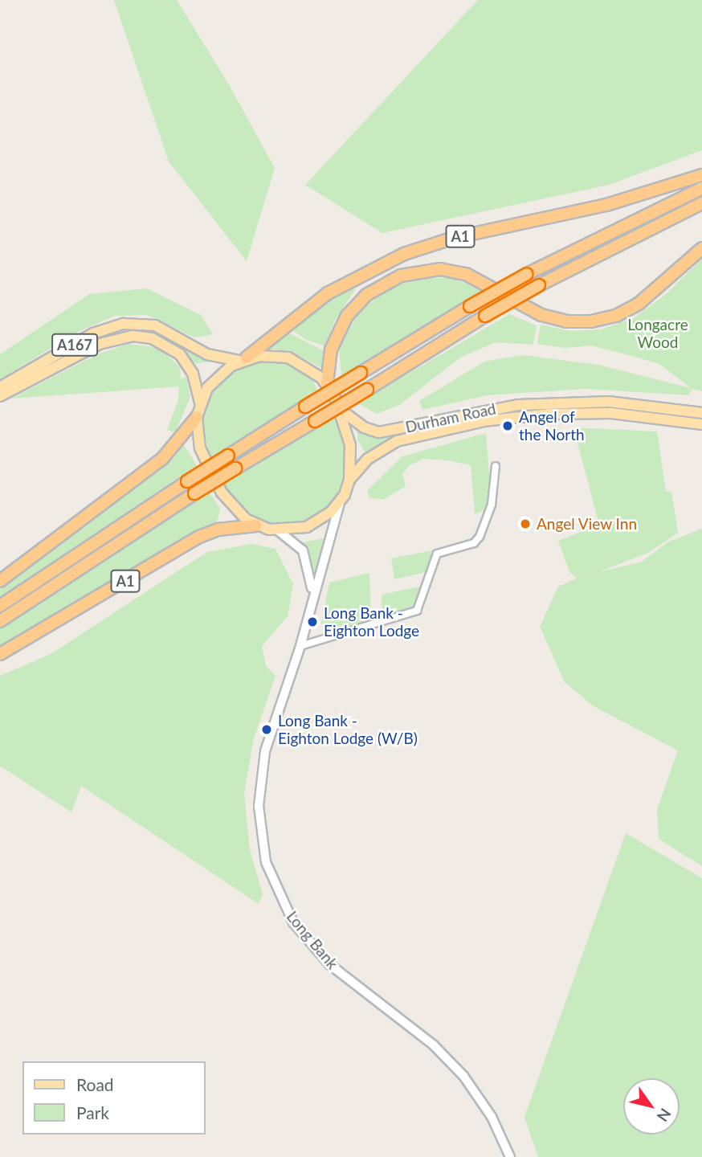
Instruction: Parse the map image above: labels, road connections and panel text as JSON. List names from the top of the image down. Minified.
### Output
{"streets":{"highway":["A1"],"main road":["A167","Durham Road","Long Bank"]},"crossings":[["A1","A167"],["A1","Durham Road"],["A1","Long Bank"],["A167","Durham Road"],["A167","Long Bank"],["Durham Road","Long Bank"]],"parks":["Longacre Wood"],"places":["Angel of the North","Angel View Inn","Long Bank - Eighton Lodge","Long Bank - Eighton Lodge (W/B)"],"legend":["Road","Park"],"north":"bottom right"}
